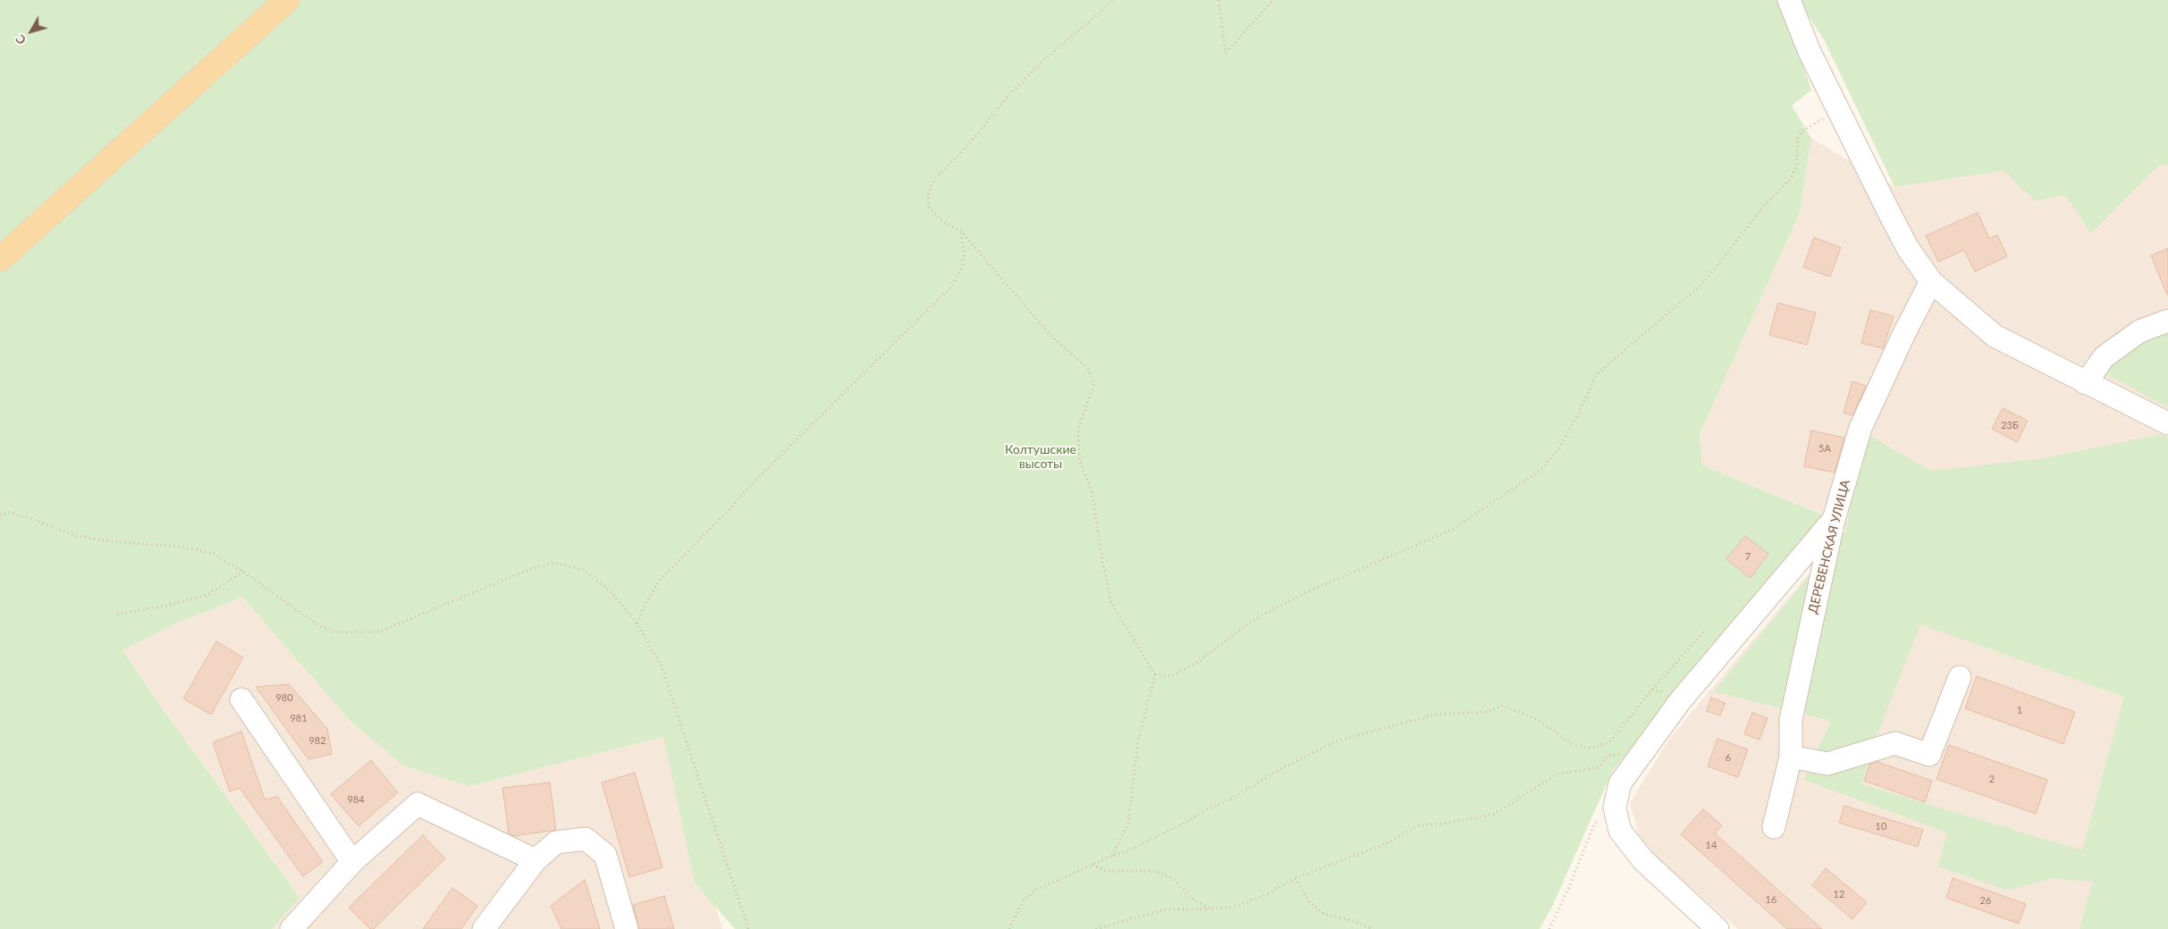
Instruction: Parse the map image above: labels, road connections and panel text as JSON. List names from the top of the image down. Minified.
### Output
{"streets":{"street":["ДЕРЕВЕНСКАЯ УЛИЦА"]},"parks":["Колтушские высоты"],"house_numbers":["23Б","5А","7","980","1","981","982","6","2","984","10","14","12","16","26"],"north":"bottom left"}
